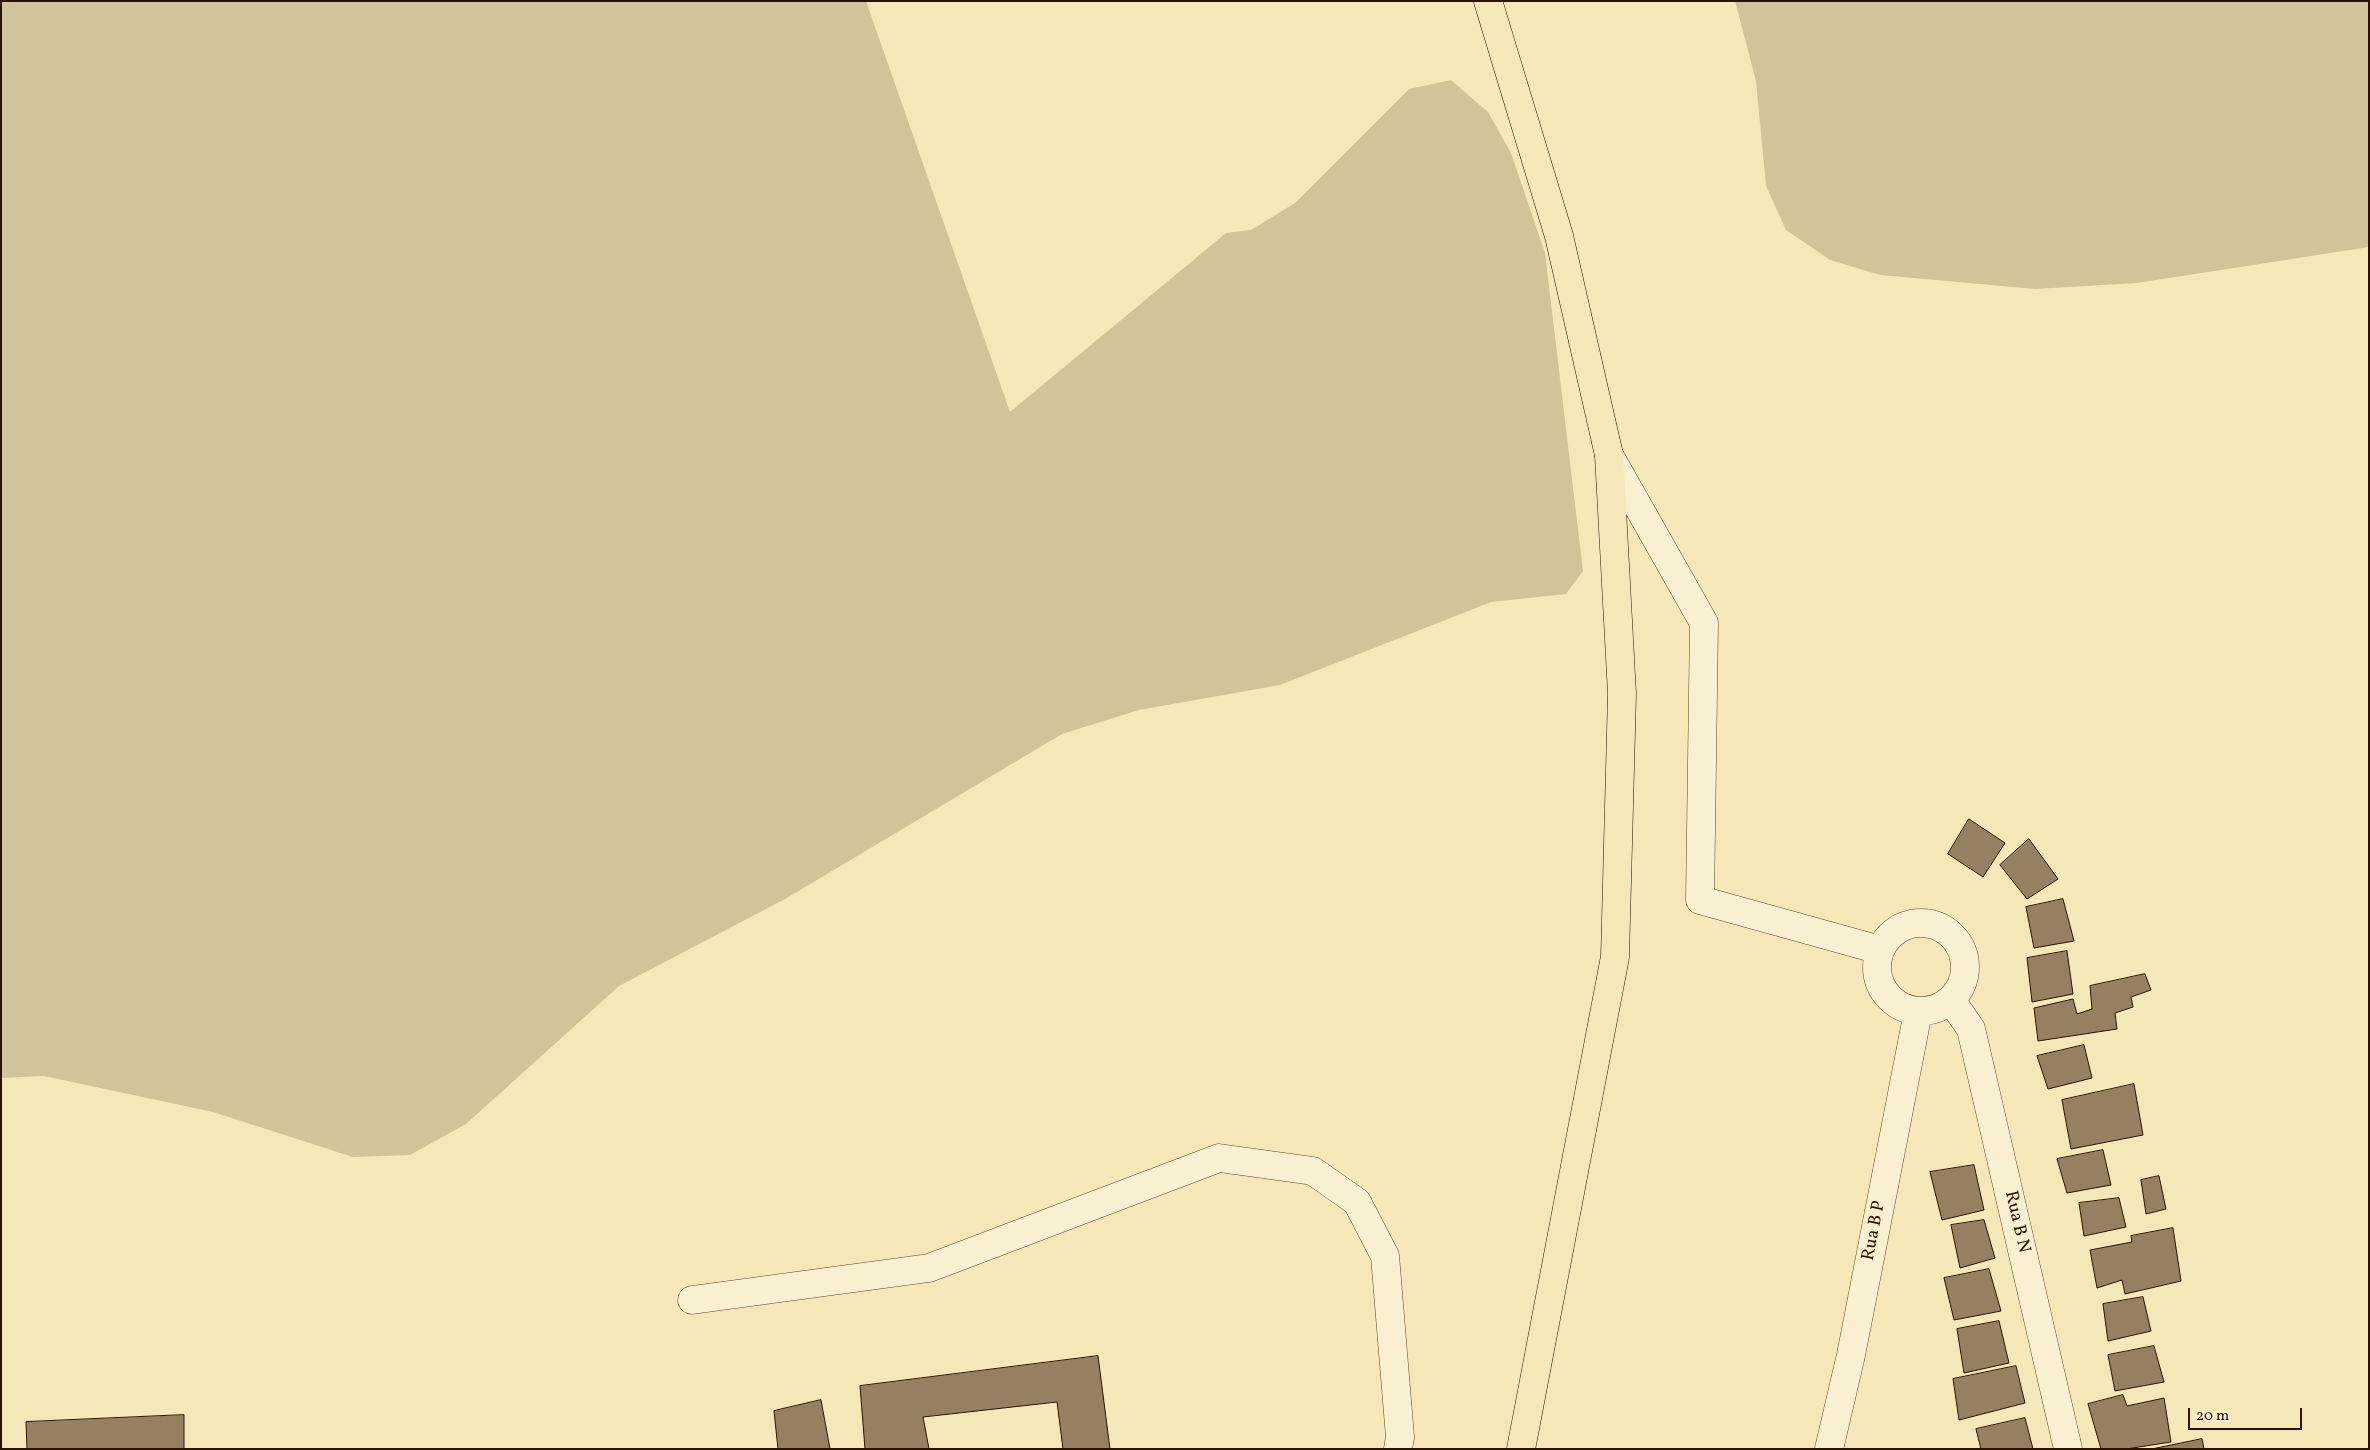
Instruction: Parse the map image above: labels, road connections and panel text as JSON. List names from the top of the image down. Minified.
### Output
{"streets":{"street":["Rua B N","Rua B P"]},"crossings":[["Rua B N","Rua B P"]],"scale_bar":"20 m"}
